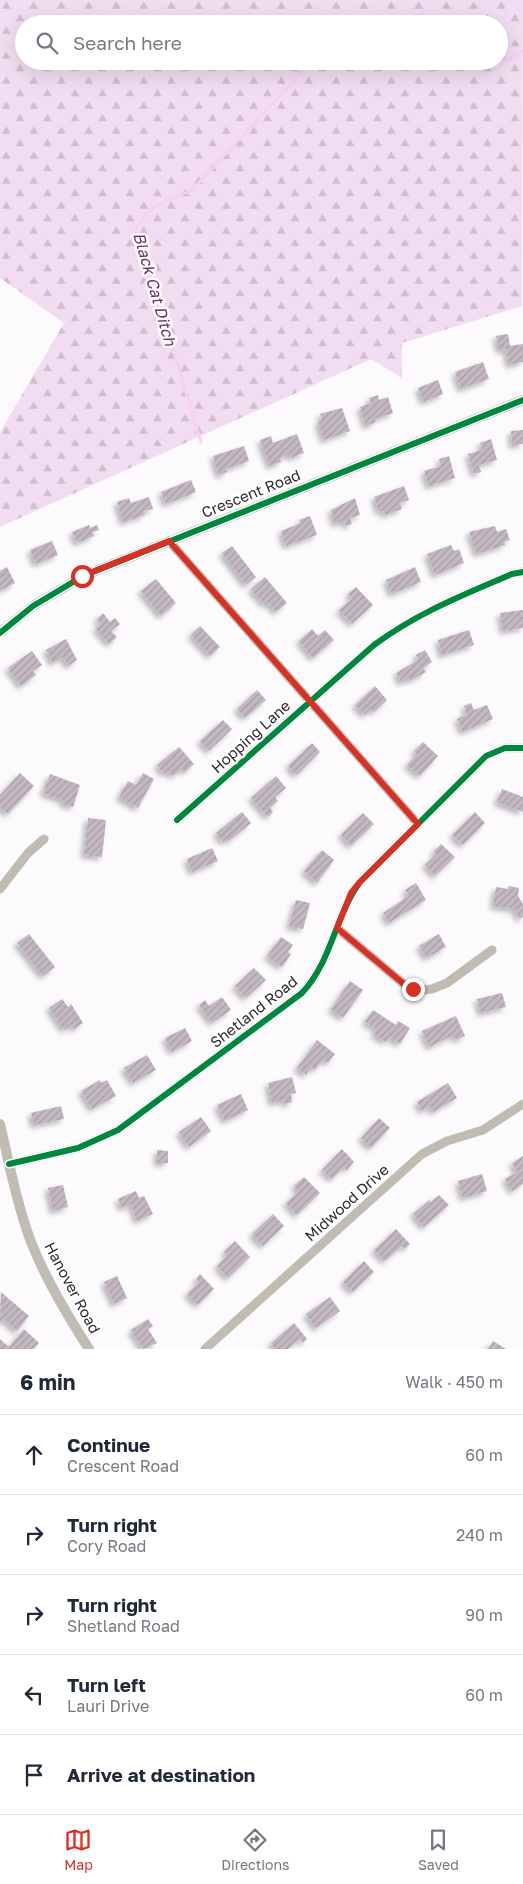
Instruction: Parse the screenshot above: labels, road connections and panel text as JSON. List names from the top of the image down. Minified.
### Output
{"streets":{"street":["Crescent Road","Hopping Lane","Shetland Road","Midwood Drive","Hanover Road"]},"crossings":[["Shetland Road","Hanover Road"]],"water":["Black Cat Ditch"],"page":{"search":"Search here","heading":["6 min","Walk · 450 m"],"list":[["Continue","Crescent Road","60 m"],["Turn right","Cory Road","240 m"],["Turn right","Shetland Road","90 m"],["Turn left","Lauri Drive","60 m"],"Arrive at destination"],"nav":["Map","Directions","Saved"]}}
